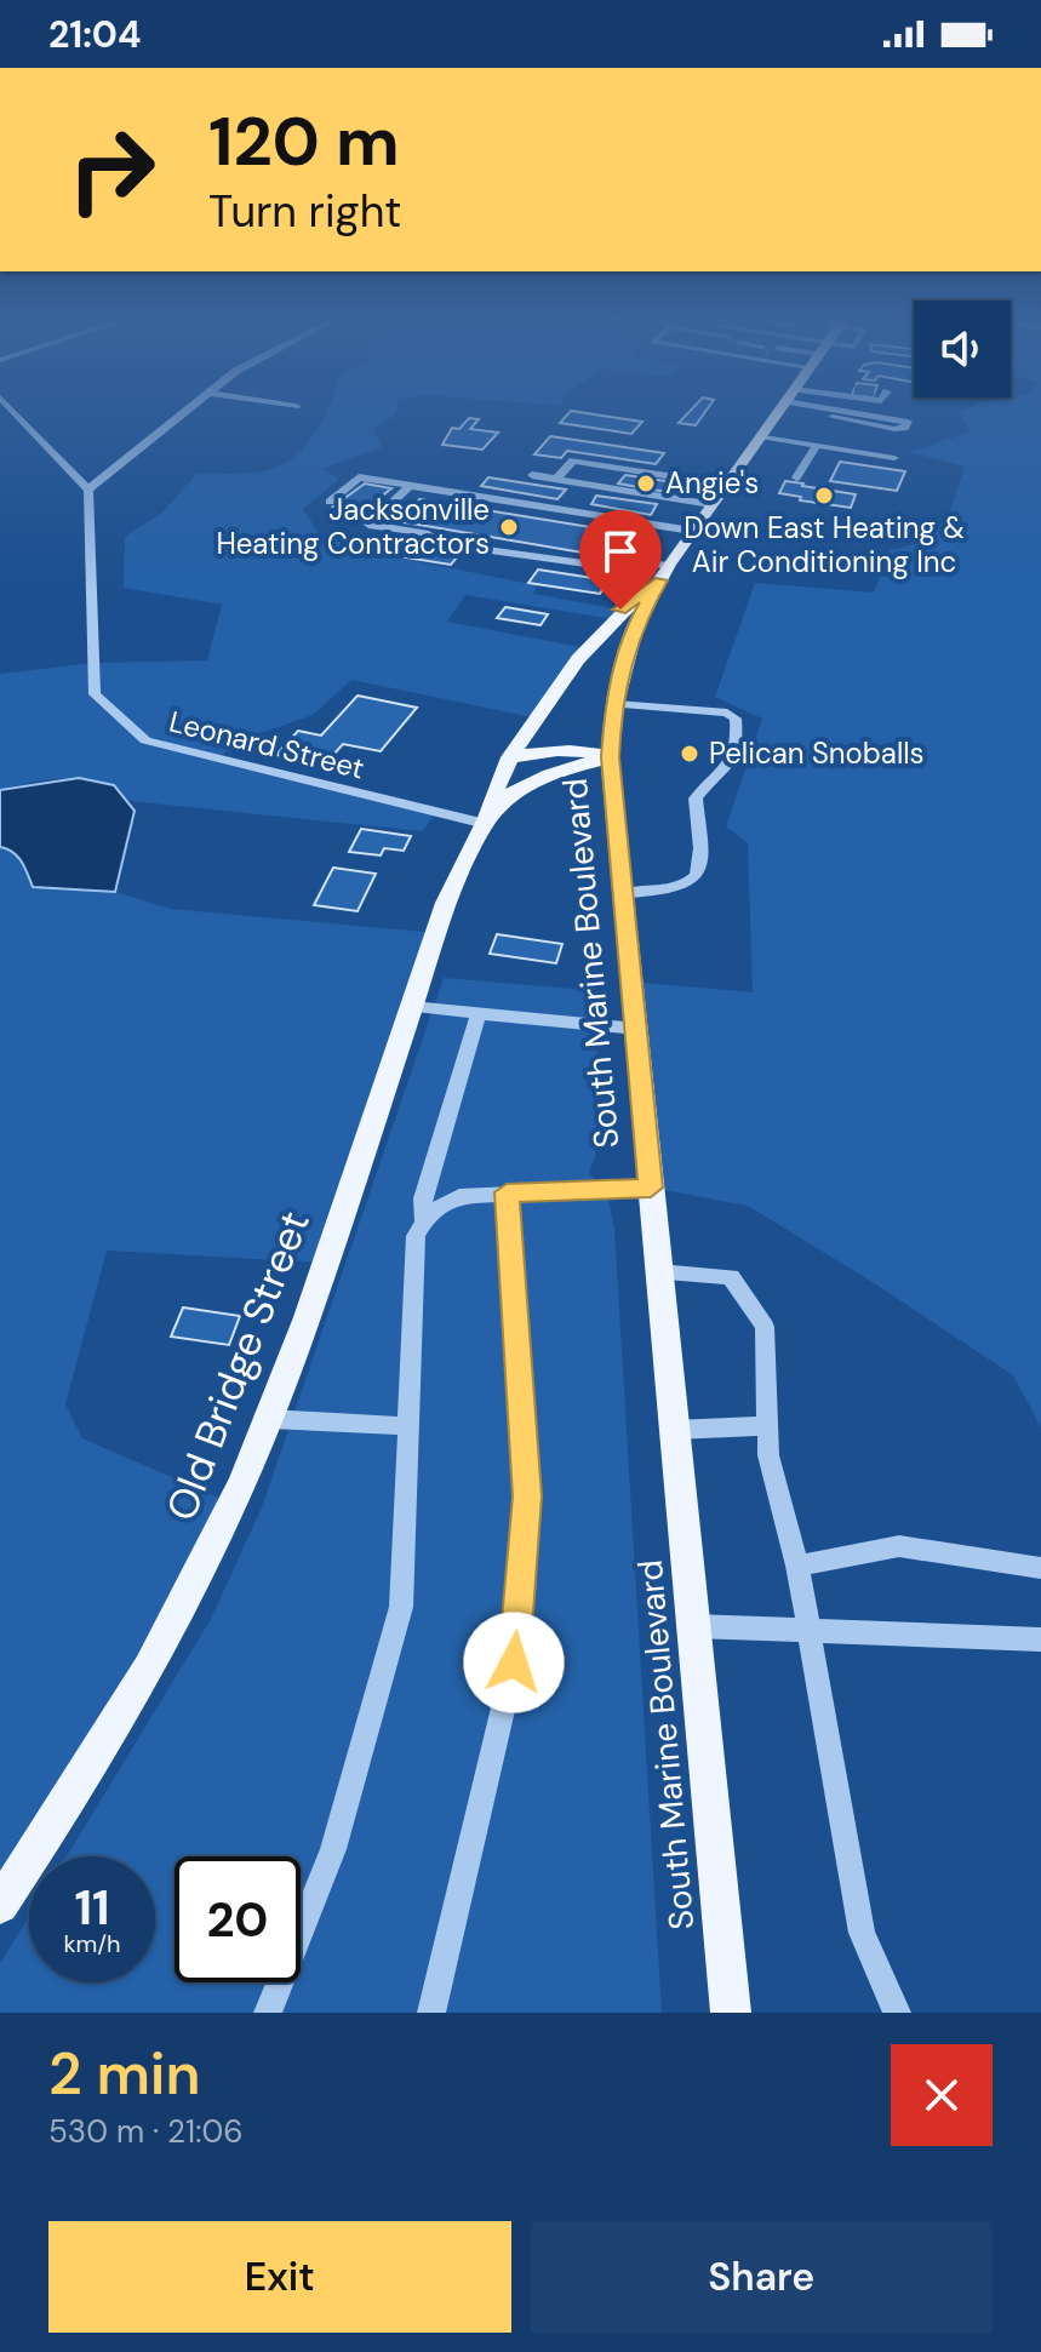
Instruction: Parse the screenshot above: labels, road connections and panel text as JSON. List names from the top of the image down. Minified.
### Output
{"streets":{"main road":["South Marine Boulevard","Old Bridge Street"],"street":["Leonard Street"]},"crossings":[["Leonard Street","Old Bridge Street"],["South Marine Boulevard","Old Bridge Street"]],"places":["Angie's","Down East Heating & Air Conditioning Inc","Jacksonville Heating Contractors","Pelican Snoballs"],"page":{"status":"21:04","turn":["120 m","Turn right"],"speed":"11 km/h","limit":"20","heading":["2 min","530 m · 21:06"],"buttons":["Exit","Share"]}}
